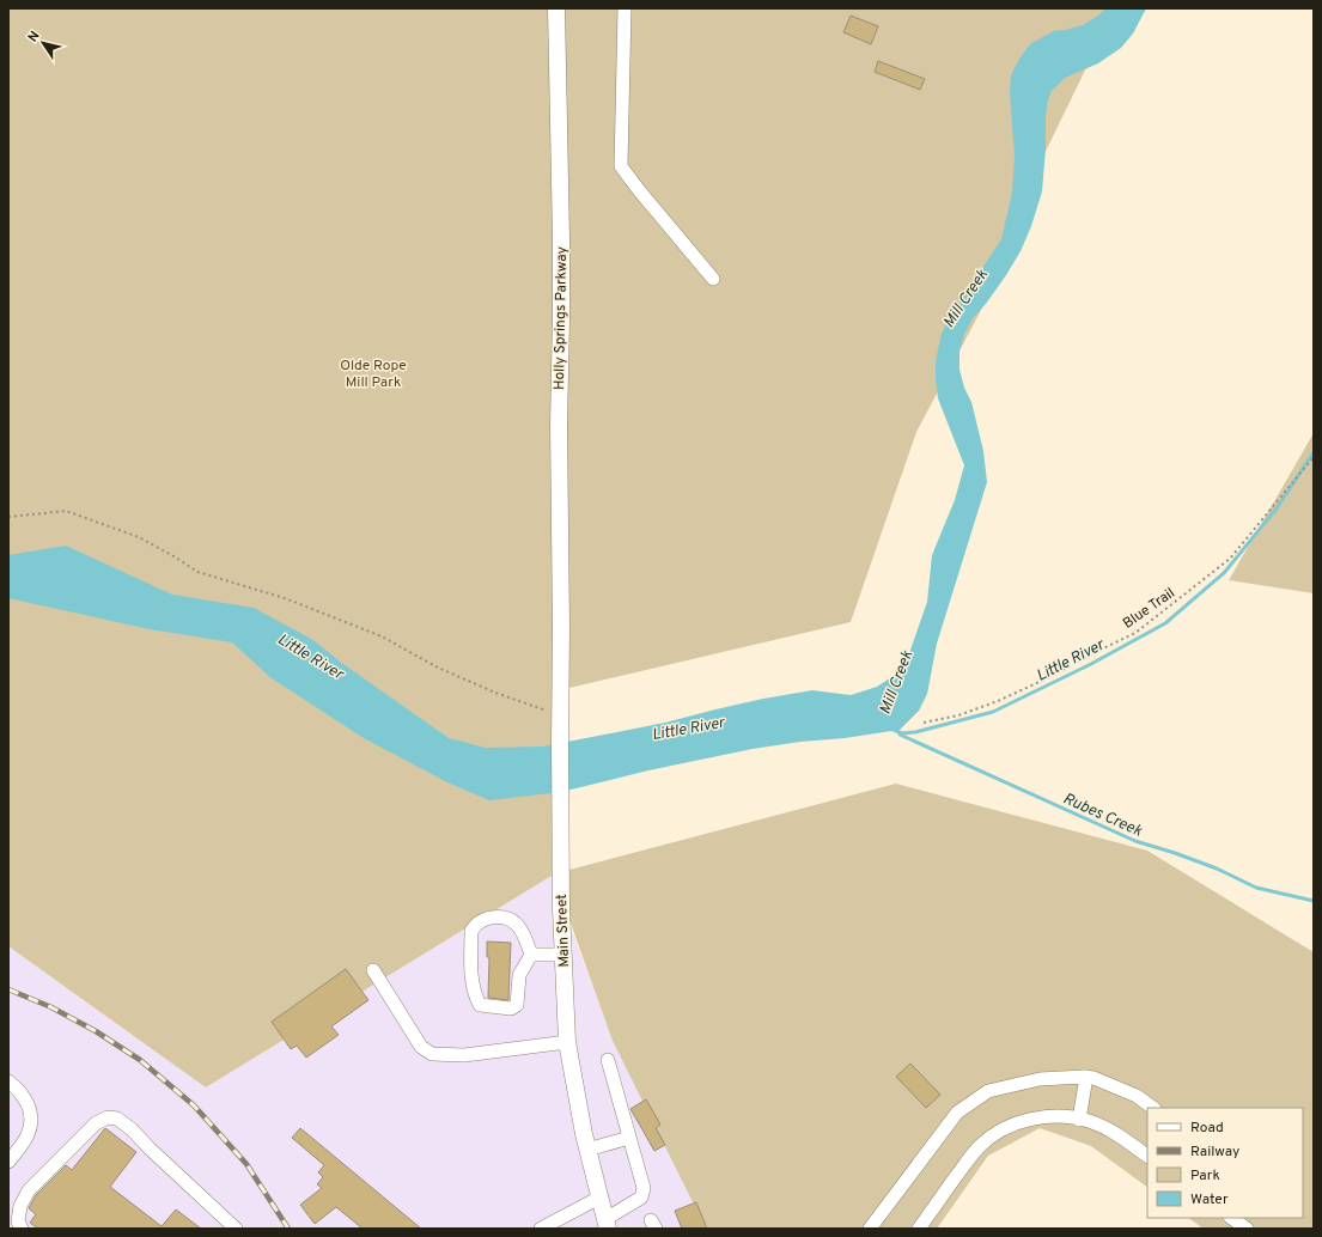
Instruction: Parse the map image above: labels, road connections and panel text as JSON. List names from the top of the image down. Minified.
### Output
{"streets":{"main road":["Holly Springs Parkway","Main Street"],"path":["Blue Trail"]},"crossings":[["Holly Springs Parkway","Main Street"]],"water":["Mill Creek","Little River","Rubes Creek"],"parks":["Olde Rope Mill Park"],"legend":["Road","Railway","Park","Water"],"north":"top left"}
